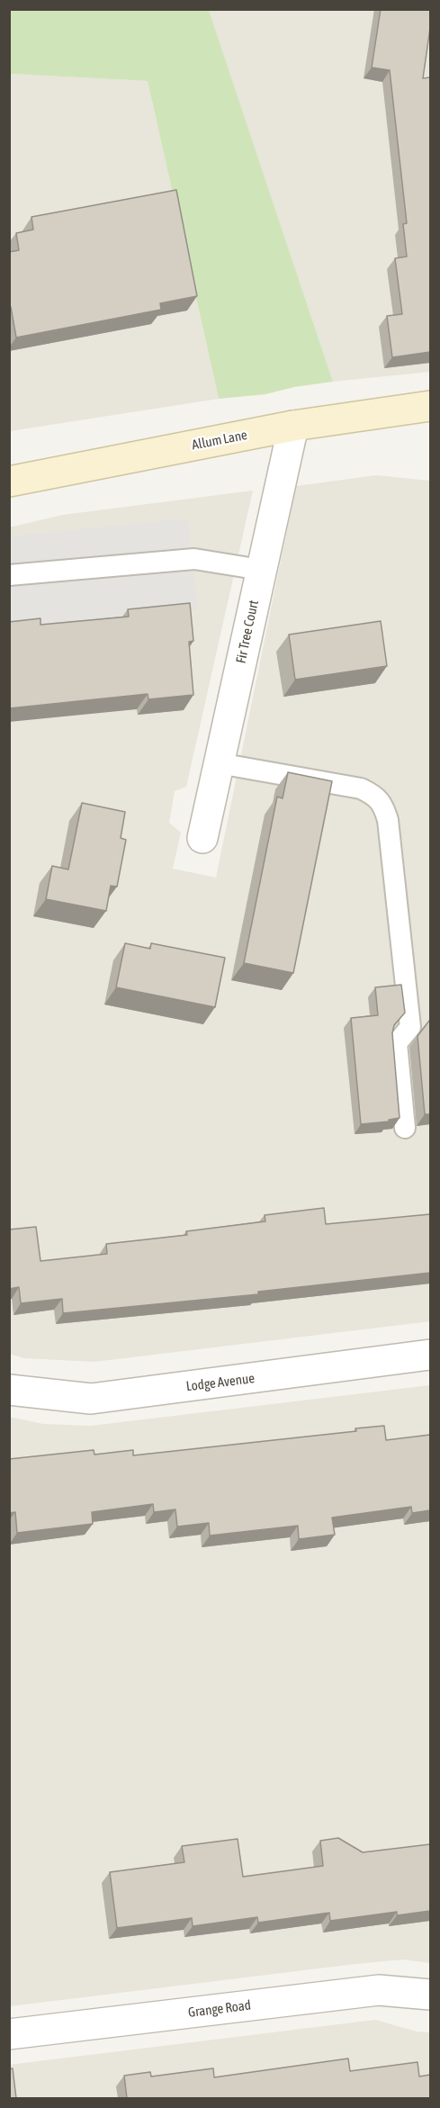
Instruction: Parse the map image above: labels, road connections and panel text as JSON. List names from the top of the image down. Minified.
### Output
{"streets":{"main road":["Allum Lane"],"street":["Fir Tree Court","Lodge Avenue","Grange Road"]},"crossings":[["Allum Lane","Fir Tree Court"]]}
